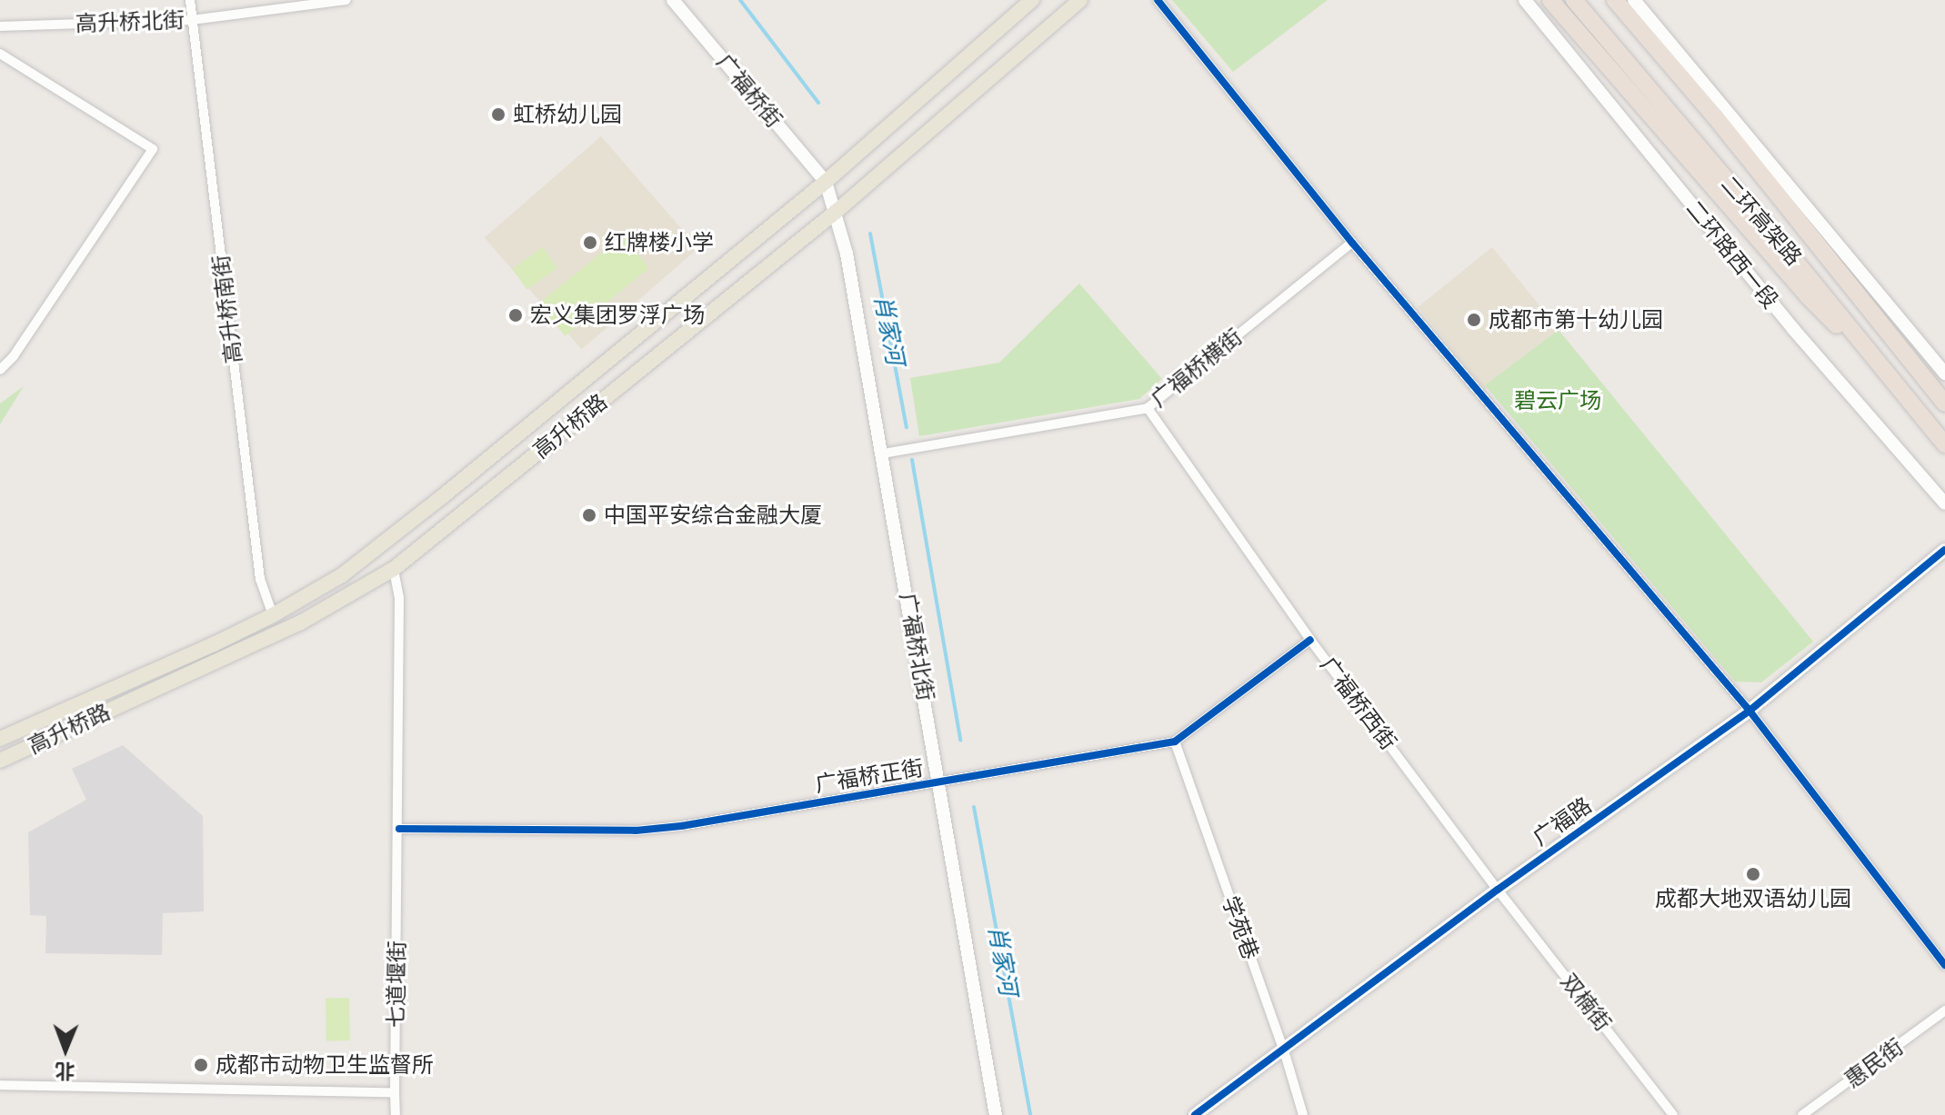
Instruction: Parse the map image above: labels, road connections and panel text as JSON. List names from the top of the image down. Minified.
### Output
{"streets":{"highway":["二环高架路"],"main road":["广福桥街","二环路西一段","高升桥路","广福桥北街","广福路"],"street":["高升桥北街","高升桥南街","广福桥横街","广福桥西街","广福桥正街","学苑巷","七道堰街","双楠街","惠民街"]},"crossings":[["高升桥北街","高升桥南街"],["广福桥街","高升桥路"],["广福桥街","广福桥北街"],["高升桥南街","高升桥路"],["广福桥横街","广福桥北街"],["广福桥横街","广福桥西街"],["高升桥路","广福桥北街"],["高升桥路","七道堰街"],["广福桥北街","广福桥正街"],["广福桥西街","广福桥正街"],["广福桥西街","广福路"],["广福桥西街","双楠街"],["广福桥正街","学苑巷"],["广福桥正街","七道堰街"],["广福路","学苑巷"],["广福路","双楠街"]],"water":["肖家河"],"parks":["碧云广场"],"places":["虹桥幼儿园","红牌楼小学","宏义集团罗浮广场","成都市第十幼儿园","中国平安综合金融大厦","成都大地双语幼儿园","成都市动物卫生监督所"],"north":"bottom"}
